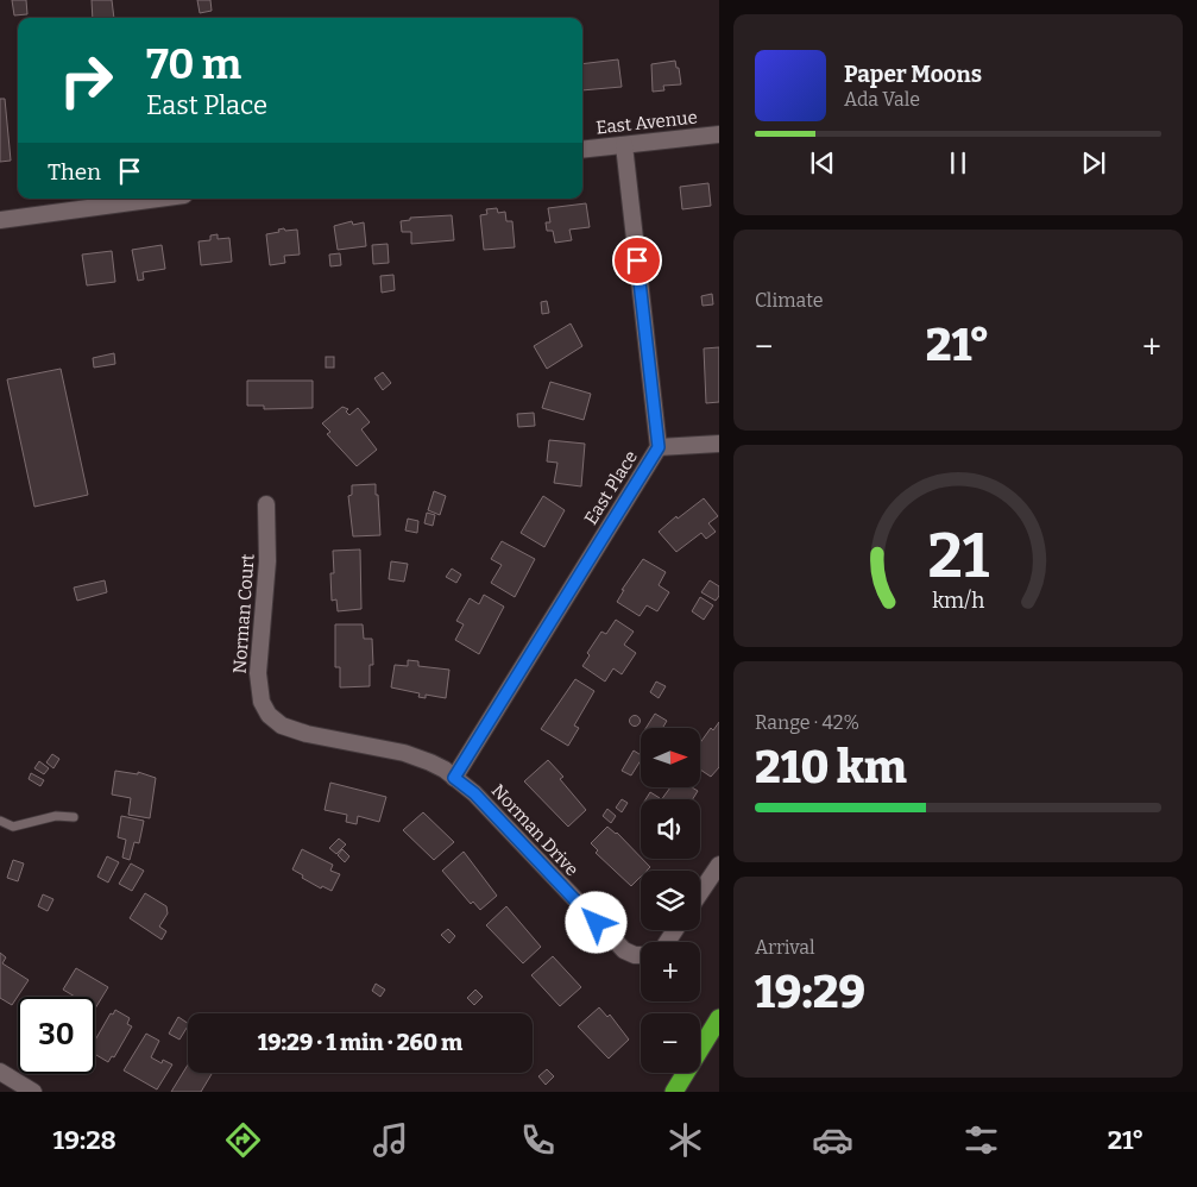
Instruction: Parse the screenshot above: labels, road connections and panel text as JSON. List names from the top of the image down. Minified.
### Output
{"streets":{"street":["East Avenue","East Place","Norman Court","Norman Drive"]},"crossings":[["East Avenue","East Place"],["East Place","Norman Drive"],["Norman Court","Norman Drive"]],"north":"right","page":{"turn":["70 m","East Place"],"song":["Paper Moons","Ada Vale"],"then":"Then","tile":["Climate",["Range · 42%","210 km"],["Arrival","19:29"]],"heat":["−","21°","+"],"map_buttons":["+","−"],"limit":"30","trip":"19:29 · 1 min · 260 m","tabs":["19:28","21°"],"gauge":["21","km/h"]}}
